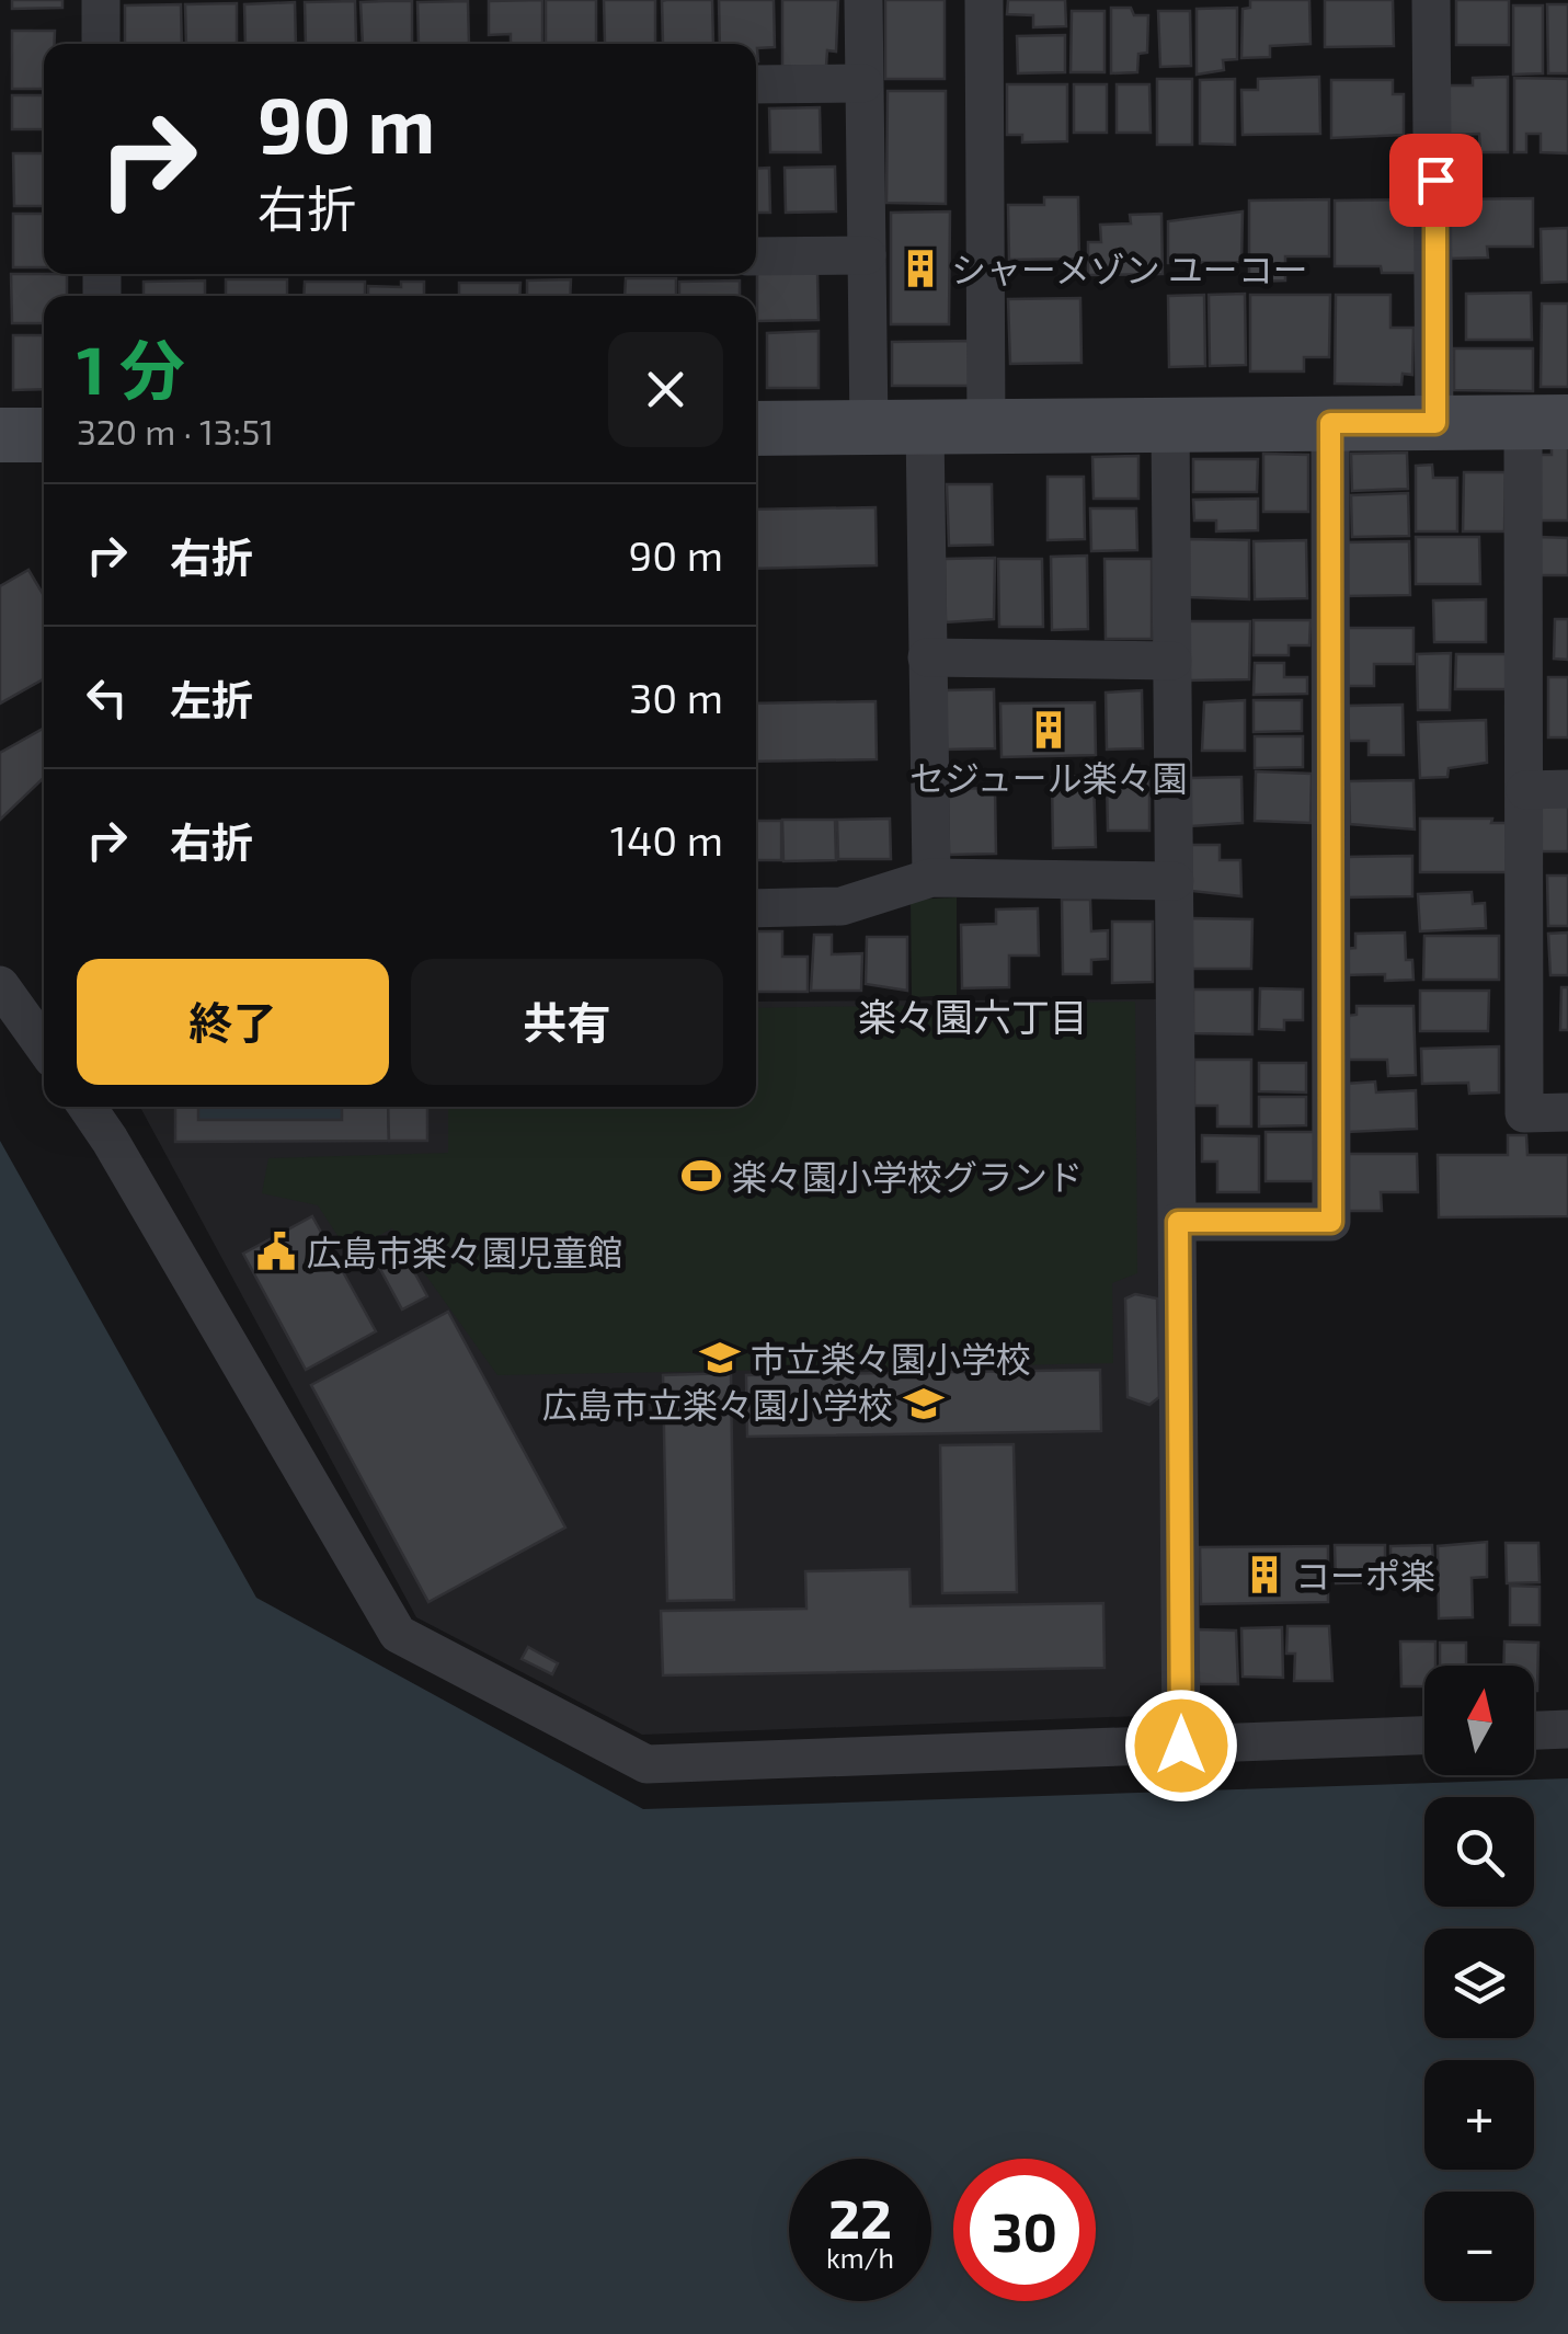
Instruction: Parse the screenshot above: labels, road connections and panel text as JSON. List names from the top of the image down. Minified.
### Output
{"districts":["楽々園六丁目"],"places":{"building":["シャーメゾン ユーコー","セジュール楽々園","コーポ楽"],"sports":["楽々園小学校グランド"],"public building":["広島市楽々園児童館"],"school or university":["市立楽々園小学校","広島市立楽々園小学校"]},"north":"top","page":{"turn":["90 m","右折"],"heading":["1 分","320 m · 13:51"],"list":[{"name":"右折","value":"90 m"},{"name":"左折","value":"30 m"},{"name":"右折","value":"140 m"}],"buttons":["終了","共有"],"map_buttons":["+","−"],"speed":"22 km/h","limit":"30"}}
